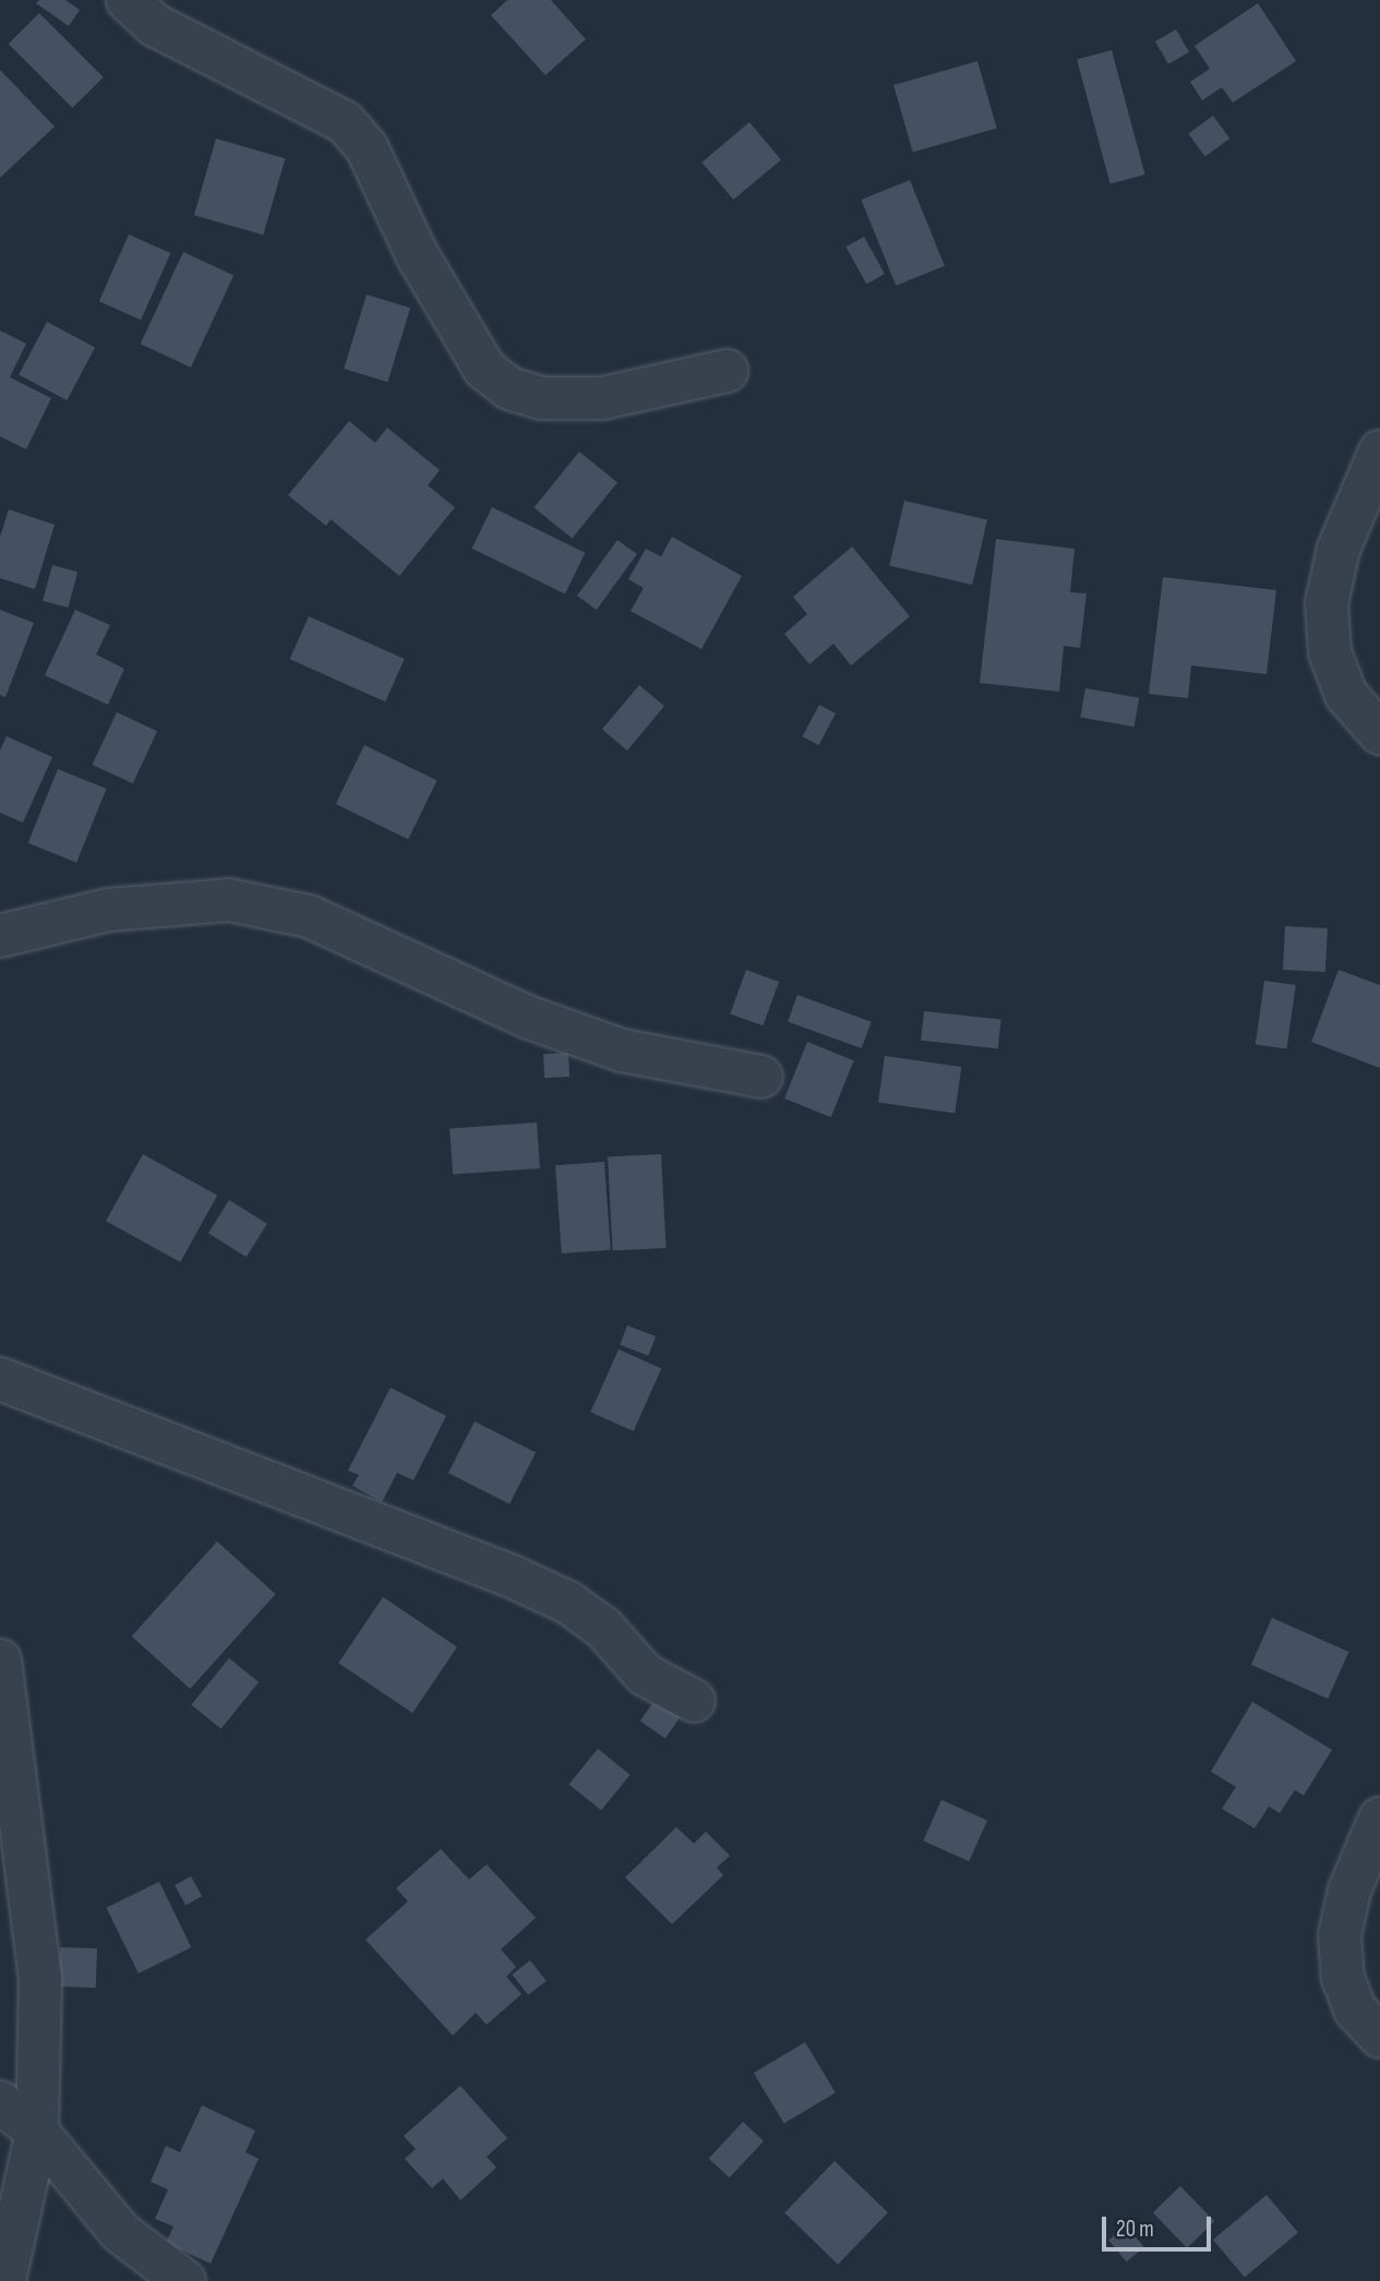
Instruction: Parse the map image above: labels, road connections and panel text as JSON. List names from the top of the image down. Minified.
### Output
{"scale_bar":"20 m"}
